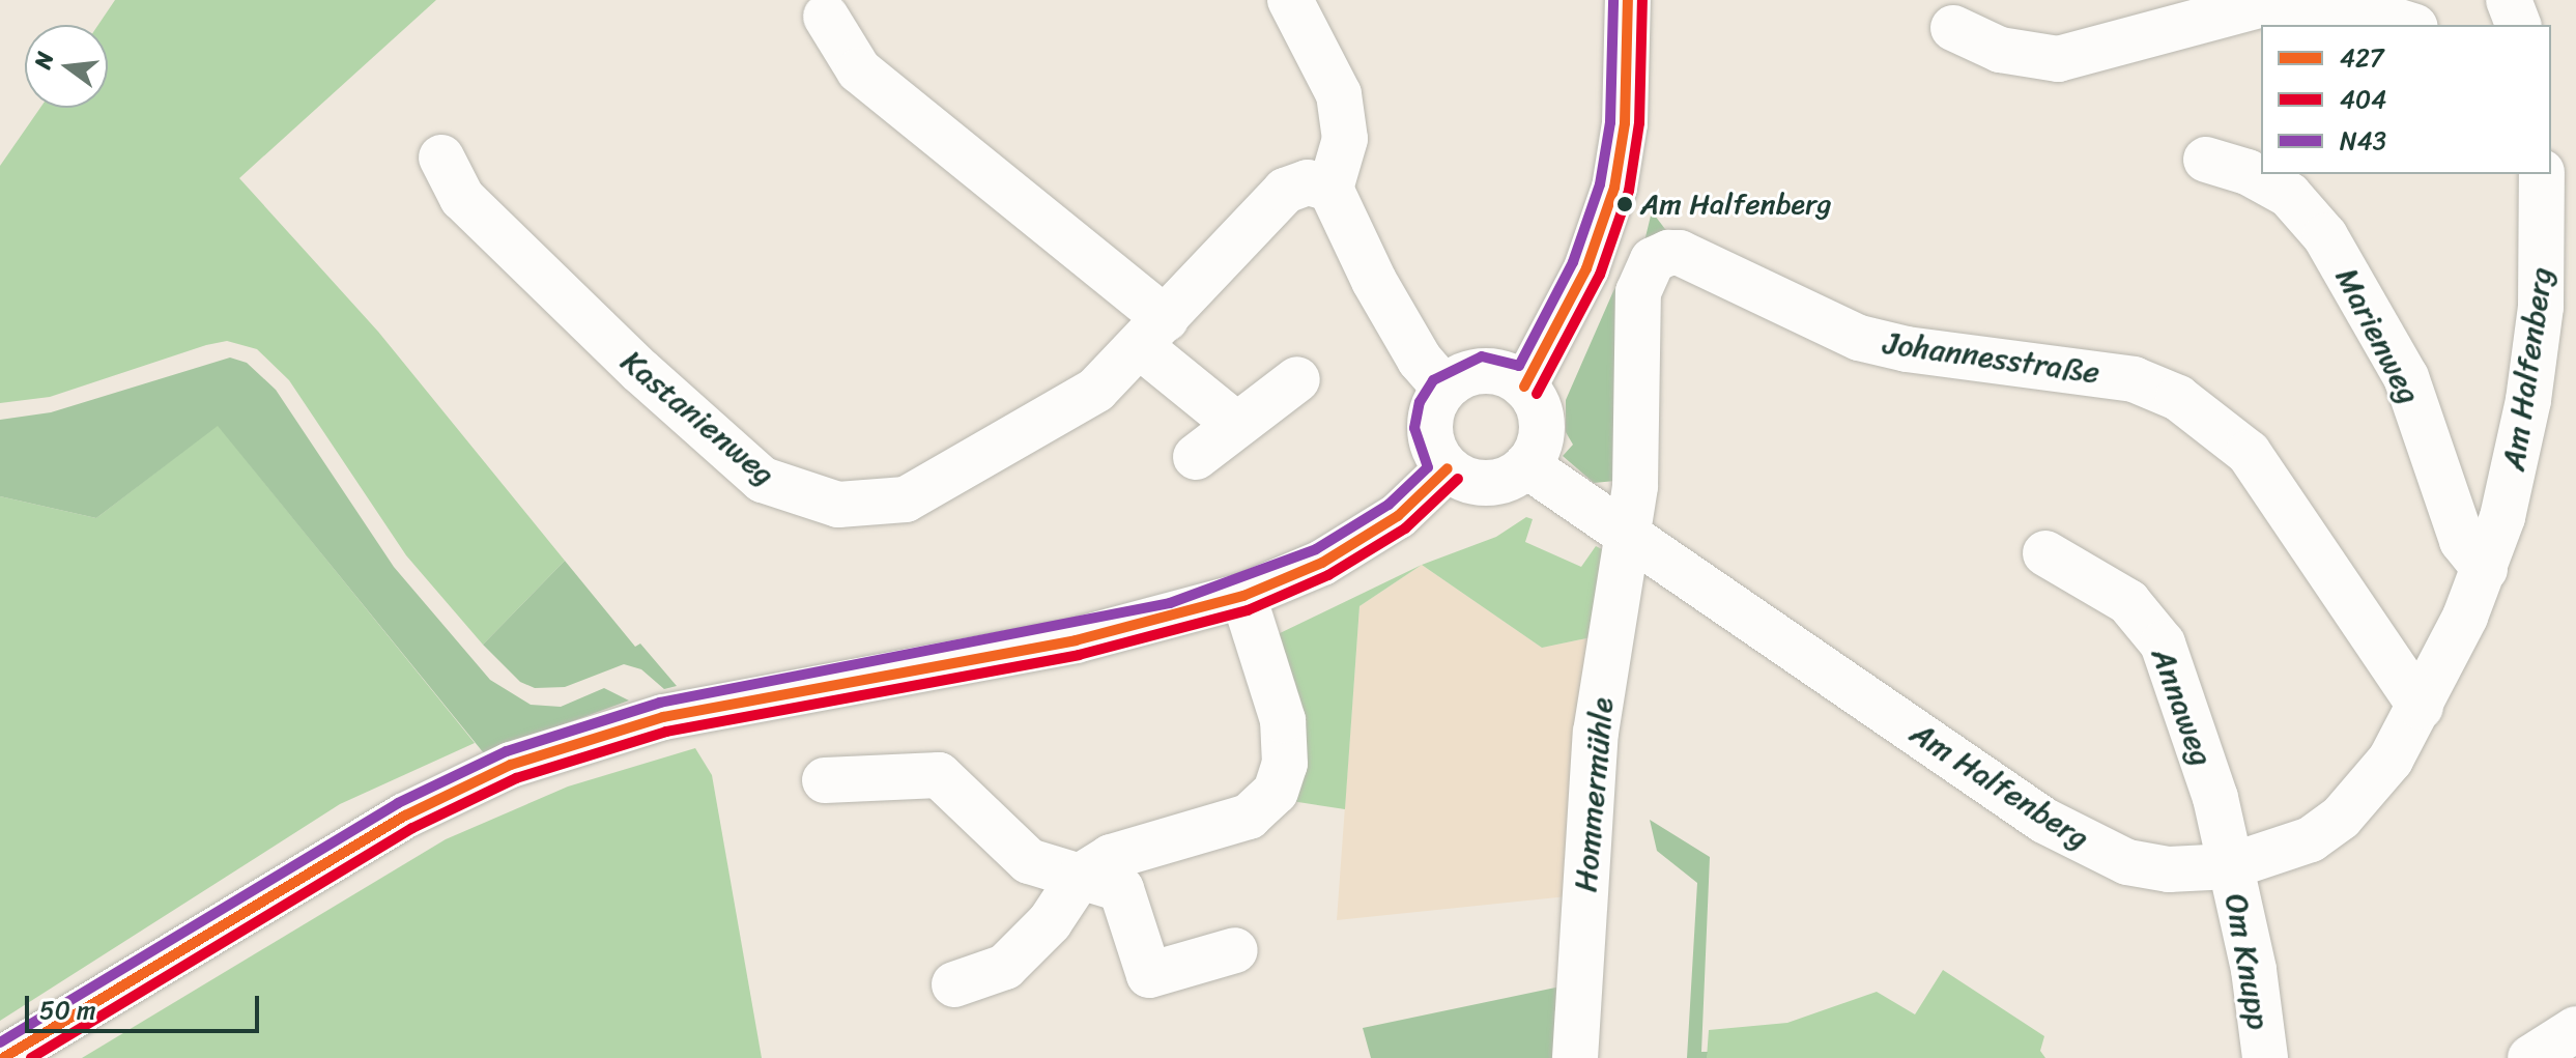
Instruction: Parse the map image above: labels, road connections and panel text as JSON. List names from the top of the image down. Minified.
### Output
{"streets":{"street":["Marienweg","Johannesstraße","Am Halfenberg","Kastanienweg","Annaweg","Hommermühle","Om Knupp"]},"crossings":[["Marienweg","Am Halfenberg"],["Johannesstraße","Am Halfenberg"],["Johannesstraße","Hommermühle"],["Am Halfenberg","Annaweg"],["Am Halfenberg","Hommermühle"],["Am Halfenberg","Om Knupp"],["Annaweg","Om Knupp"]],"places":["Am Halfenberg"],"lines":["transit line 427","transit line 404","transit line N43"],"legend":["427","404","N43"],"scale_bar":"50 m","north":"left"}
